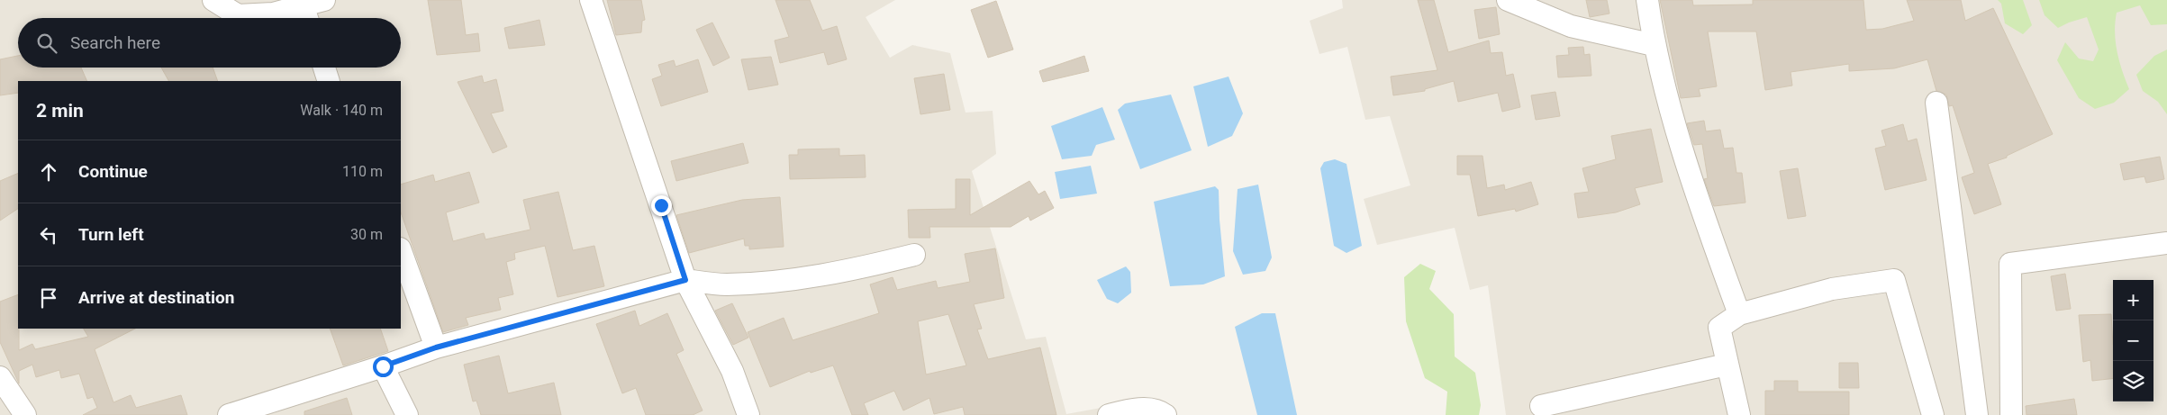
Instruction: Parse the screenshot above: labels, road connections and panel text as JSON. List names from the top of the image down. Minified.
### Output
{"page":{"search":"Search here","heading":["2 min","Walk · 140 m"],"list":[["Continue","110 m"],["Turn left","30 m"],"Arrive at destination"],"map_buttons":["+","−"]}}
